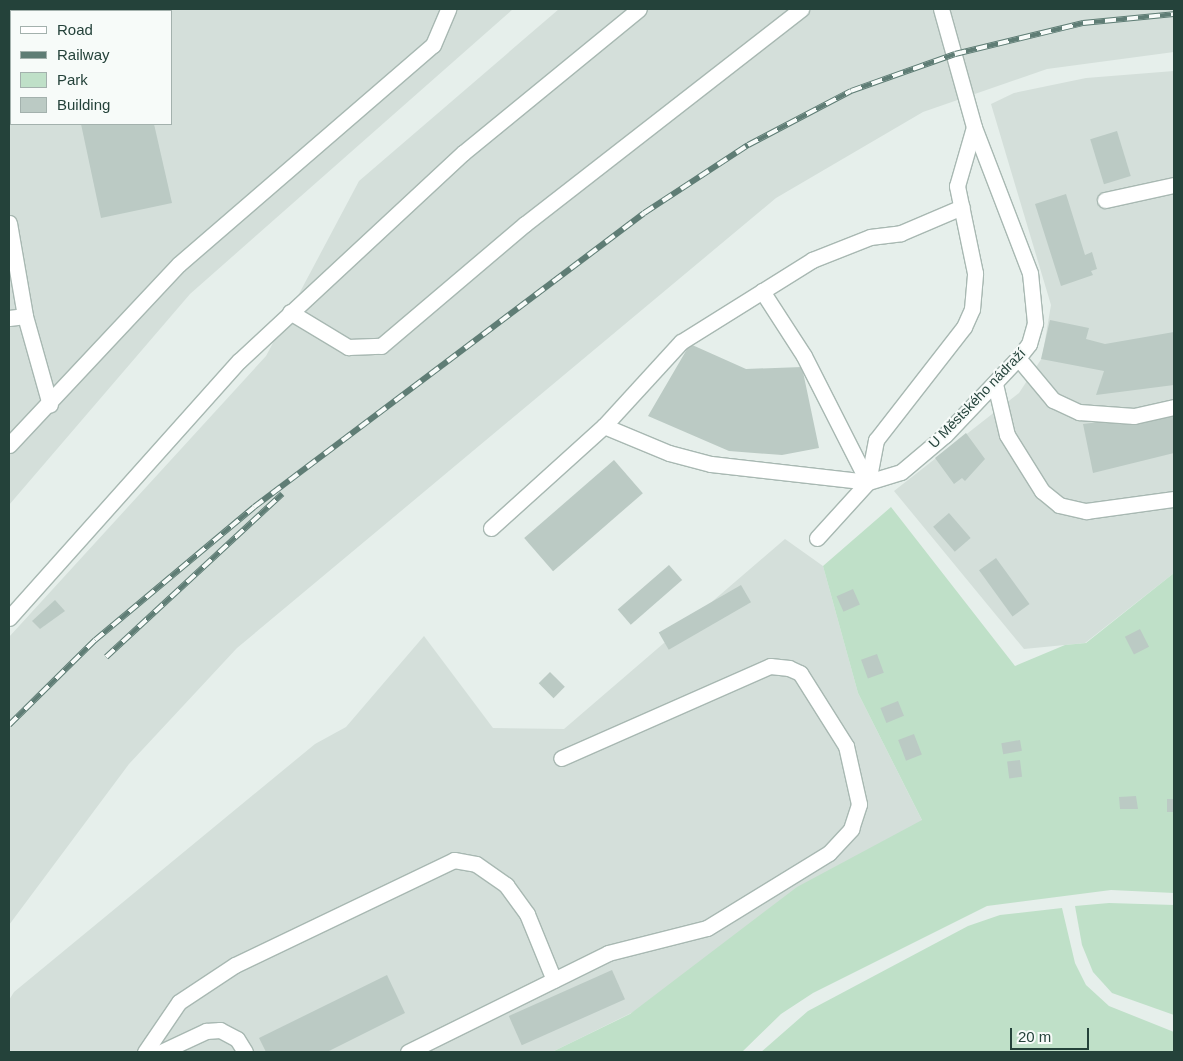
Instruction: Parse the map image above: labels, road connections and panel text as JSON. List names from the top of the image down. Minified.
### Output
{"streets":{"street":["U Městského nádraží"]},"legend":["Road","Railway","Park","Building"],"scale_bar":"20 m"}
